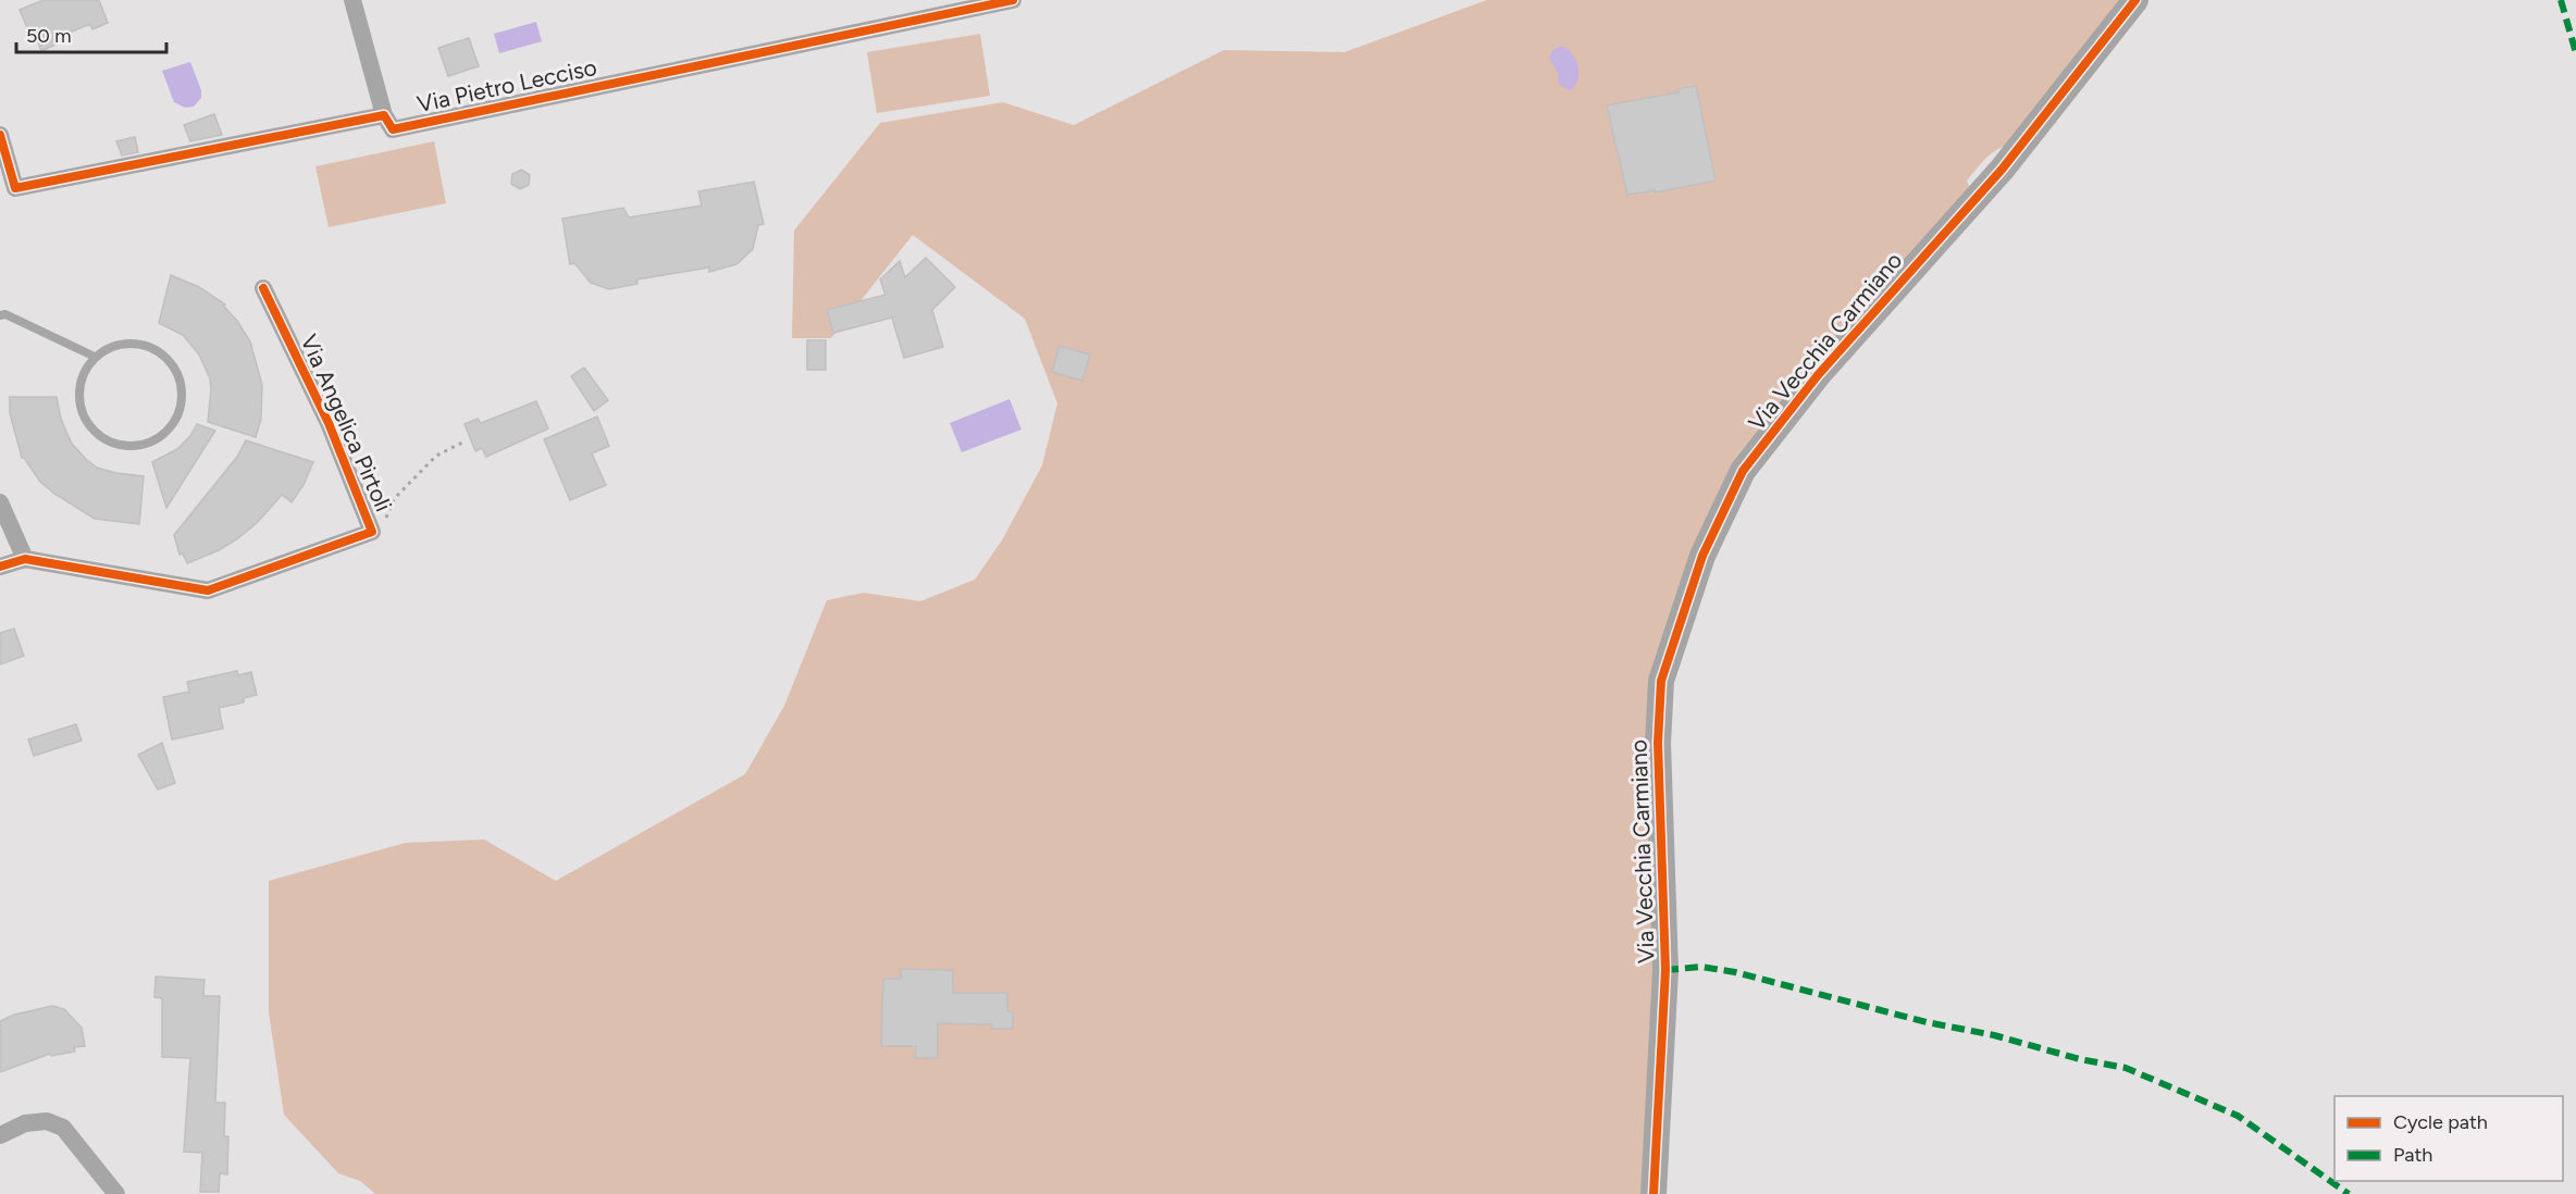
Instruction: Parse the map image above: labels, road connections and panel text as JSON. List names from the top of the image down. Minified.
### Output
{"streets":{"street":["Via Pietro Lecciso","Via Vecchia Carmiano","Via Angelica Pirtoli"]},"legend":["Cycle path","Path"],"scale_bar":"50 m"}
